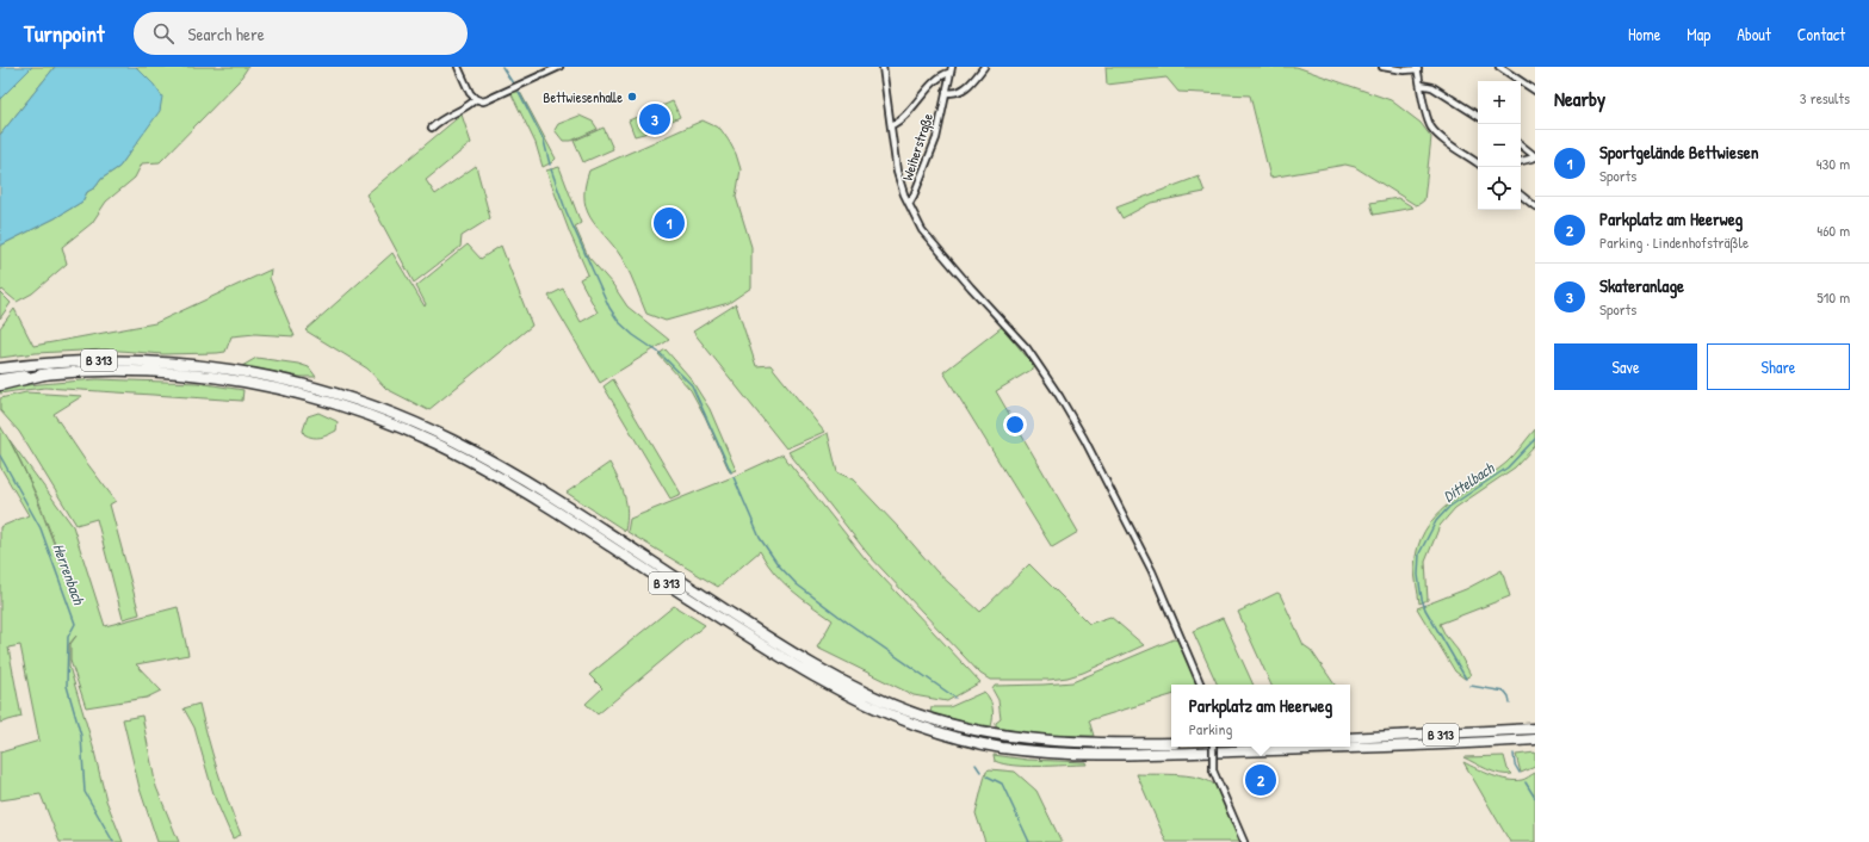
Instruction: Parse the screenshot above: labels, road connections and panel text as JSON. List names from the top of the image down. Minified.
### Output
{"streets":{"highway":["B 313"],"street":["Weiherstraße"]},"water":["Dittelbach","Herrenbach"],"places":["Bettwiesenhalle"],"page":{"header":"Turnpoint","search":"Search here","nav":["Home","Map","About","Contact"],"heading":["Nearby","3 results"],"map_buttons":["+","−"],"pins":["3","1","2"],"list":[{"mark":"1","name":"Sportgelände Bettwiesen","note":"Sports","value":"430 m"},{"mark":"2","name":"Parkplatz am Heerweg","note":"Parking · Lindenhofsträßle","value":"460 m"},{"mark":"3","name":"Skateranlage","note":"Sports","value":"510 m"}],"buttons":["Save","Share"],"popup":["Parkplatz am Heerweg","Parking"]}}
